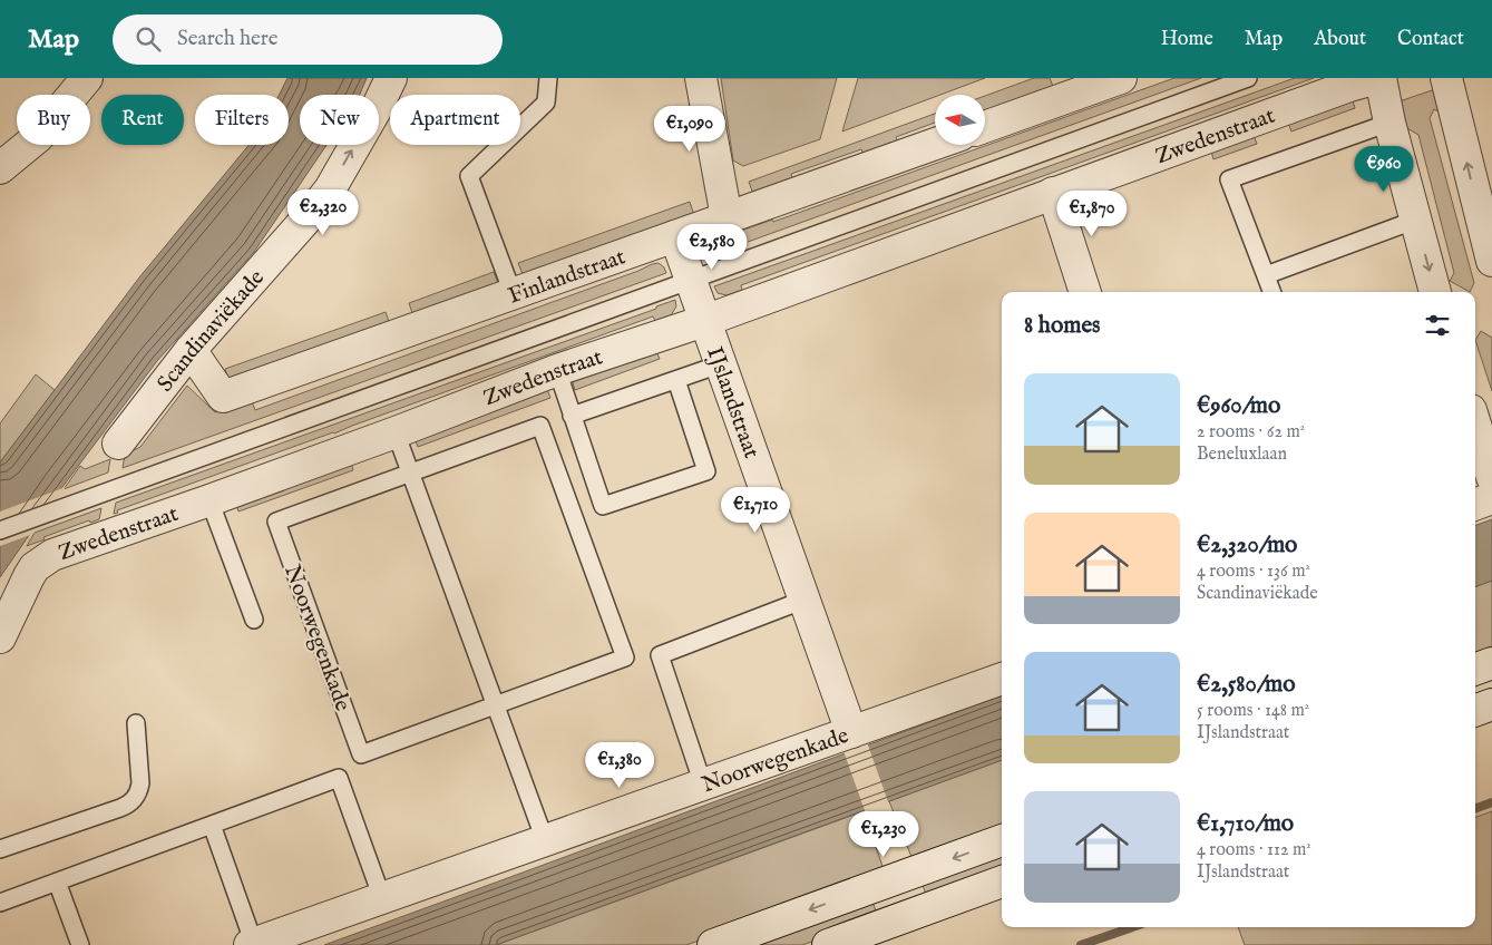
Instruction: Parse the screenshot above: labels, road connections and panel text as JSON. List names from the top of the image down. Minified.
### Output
{"streets":{"street":["Zwedenstraat","Finlandstraat","Scandinaviëkade","IJslandstraat","Noorwegenkade"]},"crossings":[["Zwedenstraat","IJslandstraat"],["Finlandstraat","Scandinaviëkade"],["Finlandstraat","IJslandstraat"],["IJslandstraat","Noorwegenkade"]],"north":"left","page":{"header":"Map","search":"Search here","nav":["Home","Map","About","Contact"],"chip":["Buy","Rent","Filters","New","Apartment"],"price":["€1,090","€960","€2,320","€1,870","€2,580","€1,710","€1,380","€1,230"],"heading":"8 homes","list":[{"name":"€960/mo","note":"2 rooms · 62 m² · Beneluxlaan"},{"name":"€2,320/mo","note":"4 rooms · 136 m² · Scandinaviëkade"},{"name":"€2,580/mo","note":"5 rooms · 148 m² · IJslandstraat"},{"name":"€1,710/mo","note":"4 rooms · 112 m² · IJslandstraat"}]}}
